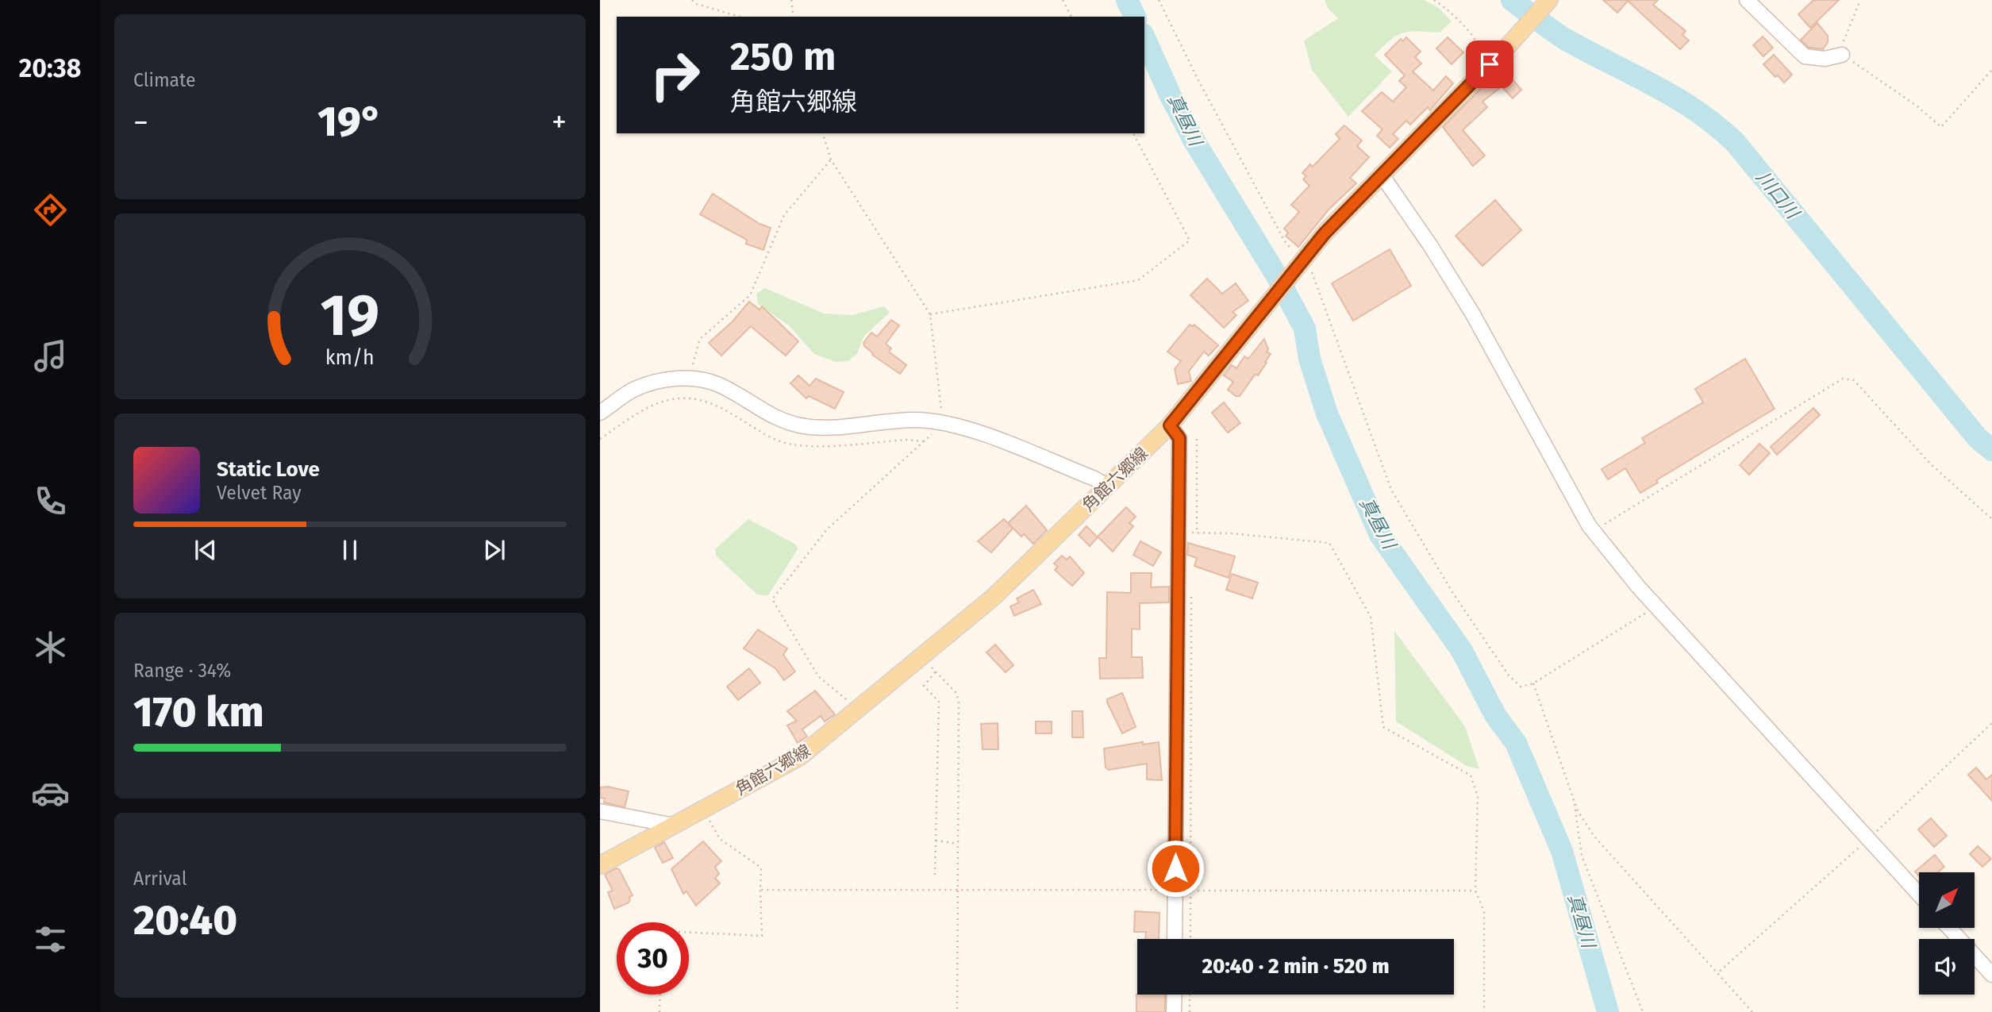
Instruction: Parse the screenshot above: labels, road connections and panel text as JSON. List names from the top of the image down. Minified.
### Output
{"streets":{"main road":["角館六郷線"]},"water":["真昼川","川口川"],"north":"top right","page":{"tabs":"20:38","tile":["Climate",["Range · 34%","170 km"],["Arrival","20:40"]],"turn":["250 m","角館六郷線"],"heat":["−","19°","+"],"song":["Static Love","Velvet Ray"],"limit":"30","trip":"20:40 · 2 min · 520 m","gauge":["19","km/h"]}}
